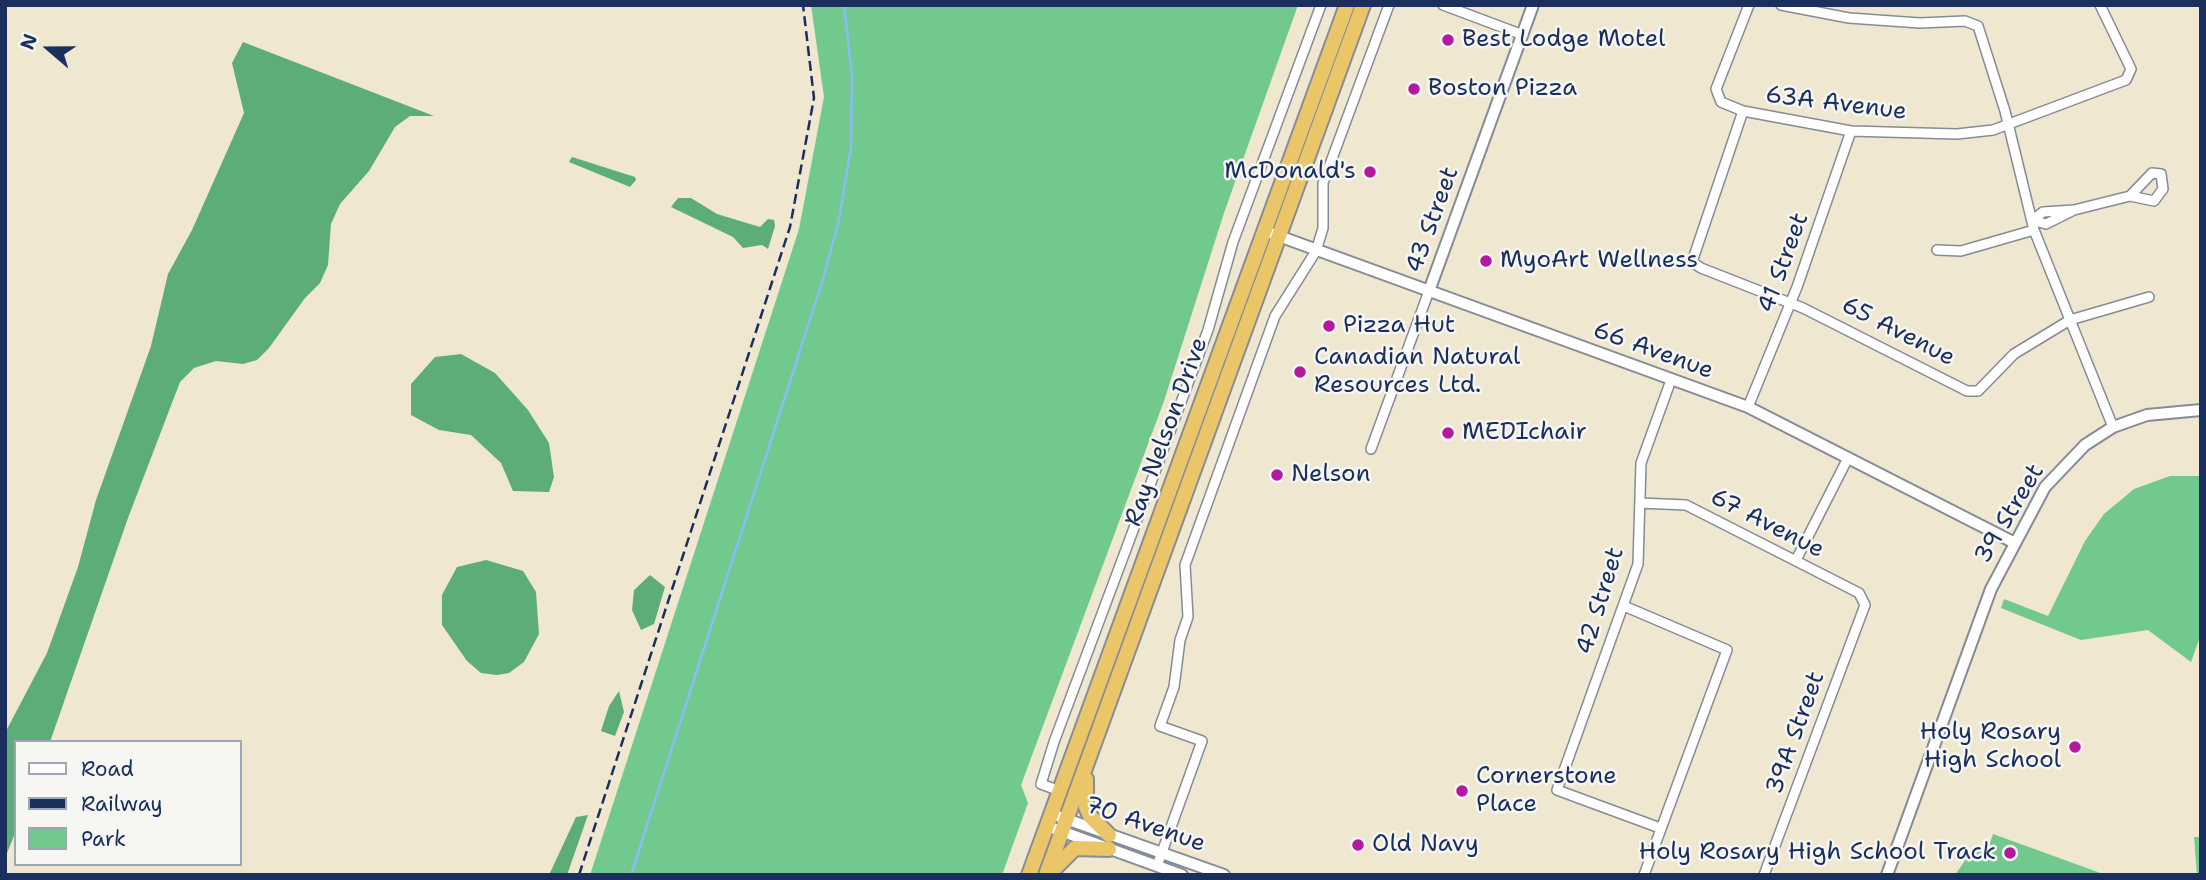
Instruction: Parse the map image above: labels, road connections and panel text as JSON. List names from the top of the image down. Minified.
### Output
{"streets":{"highway":["Ray Nelson Drive"],"street":["63A Avenue","43 Street","41 Street","65 Avenue","66 Avenue","39 Street","67 Avenue","42 Street","39A Street","70 Avenue"]},"crossings":[["63A Avenue","41 Street"],["63A Avenue","65 Avenue"],["43 Street","66 Avenue"],["41 Street","65 Avenue"],["41 Street","66 Avenue"],["66 Avenue","Ray Nelson Drive"],["66 Avenue","39 Street"],["66 Avenue","42 Street"],["Ray Nelson Drive","70 Avenue"],["67 Avenue","42 Street"],["67 Avenue","39A Street"]],"places":["Best Lodge Motel","Boston Pizza","McDonald's","MyoArt Wellness","Pizza Hut","Canadian Natural Resources Ltd.","MEDIchair","Nelson","Holy Rosary High School","Cornerstone Place","Old Navy","Holy Rosary High School Track"],"legend":["Road","Railway","Park"],"north":"left"}
